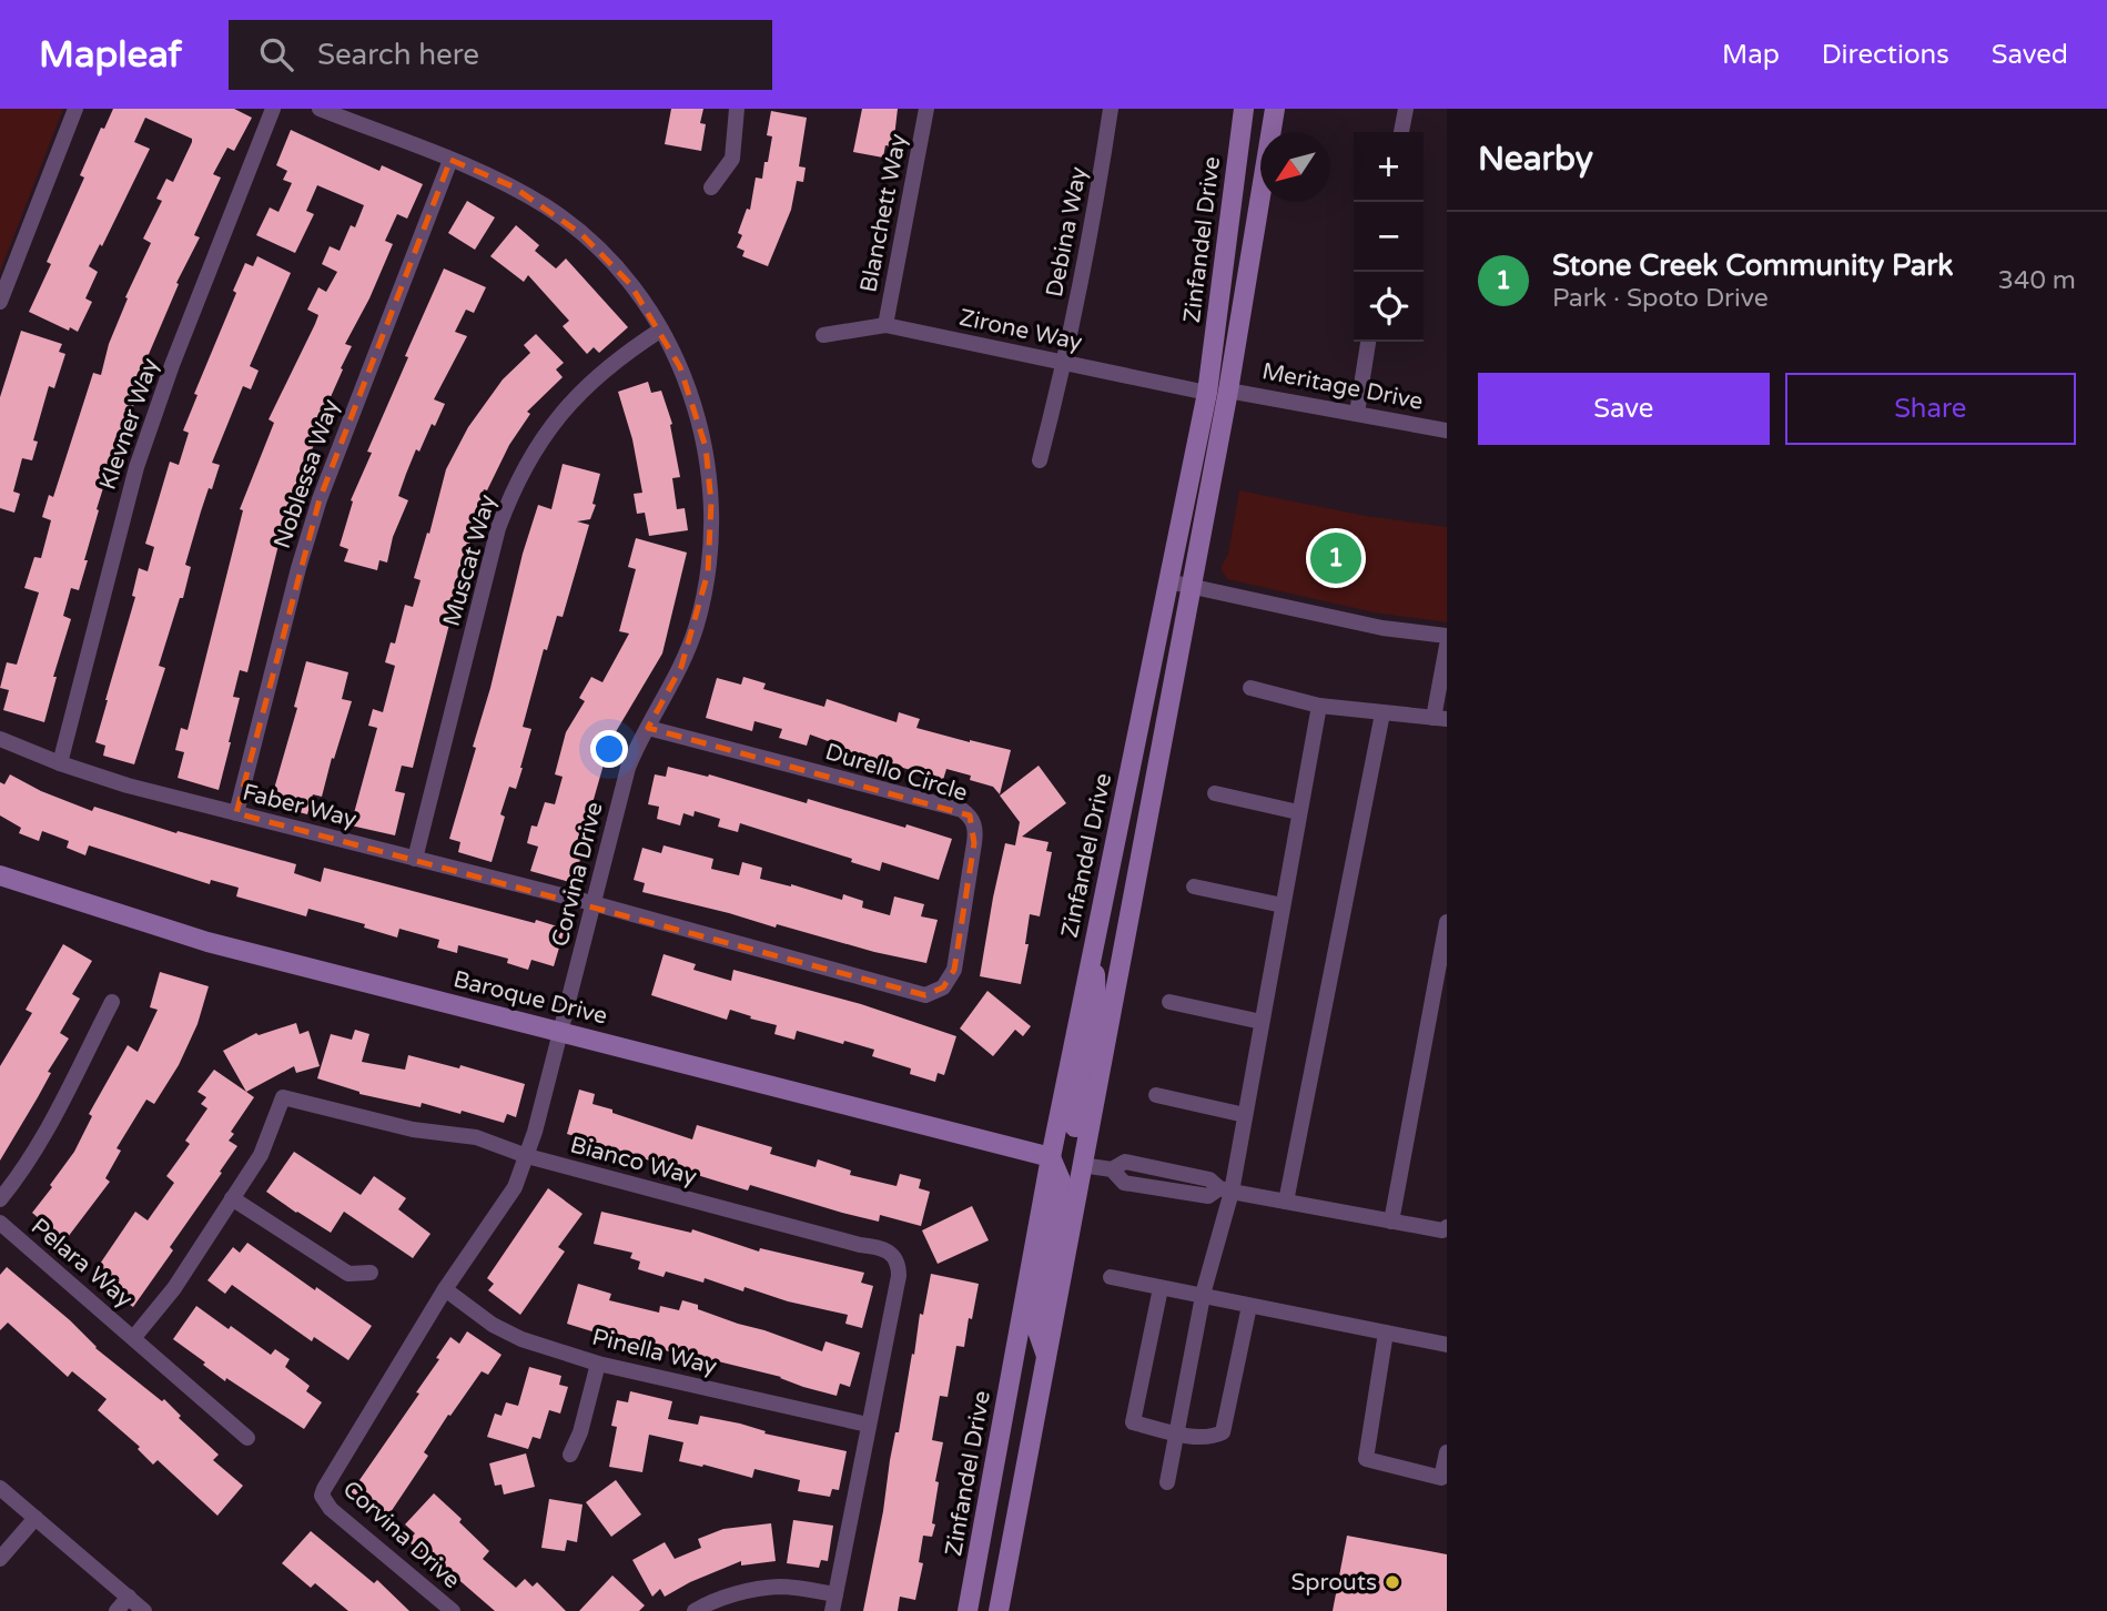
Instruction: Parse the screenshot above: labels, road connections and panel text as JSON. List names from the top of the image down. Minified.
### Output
{"streets":{"street":["Blanchett Way","Debina Way","Zinfandel Drive","Zirone Way","Meritage Drive","Klevner Way","Noblessa Way","Muscat Way","Durello Circle","Faber Way","Corvina Drive","Baroque Drive","Bianco Way","Pelara Way","Pinella Way"]},"crossings":[["Blanchett Way","Zirone Way"],["Debina Way","Zirone Way"],["Zinfandel Drive","Zirone Way"],["Zinfandel Drive","Meritage Drive"],["Zinfandel Drive","Baroque Drive"],["Klevner Way","Faber Way"],["Noblessa Way","Faber Way"],["Noblessa Way","Corvina Drive"],["Muscat Way","Faber Way"],["Muscat Way","Corvina Drive"],["Durello Circle","Faber Way"],["Durello Circle","Corvina Drive"],["Faber Way","Corvina Drive"],["Corvina Drive","Baroque Drive"],["Corvina Drive","Bianco Way"],["Corvina Drive","Pinella Way"],["Bianco Way","Pelara Way"],["Bianco Way","Pinella Way"]],"places":["Sprouts"],"north":"bottom left","page":{"header":"Mapleaf","search":"Search here","nav":["Map","Directions","Saved"],"heading":"Nearby","map_buttons":["+","−"],"list":[{"mark":"1","name":"Stone Creek Community Park","note":"Park · Spoto Drive","value":"340 m"}],"buttons":["Save","Share"],"pins":"1"}}
